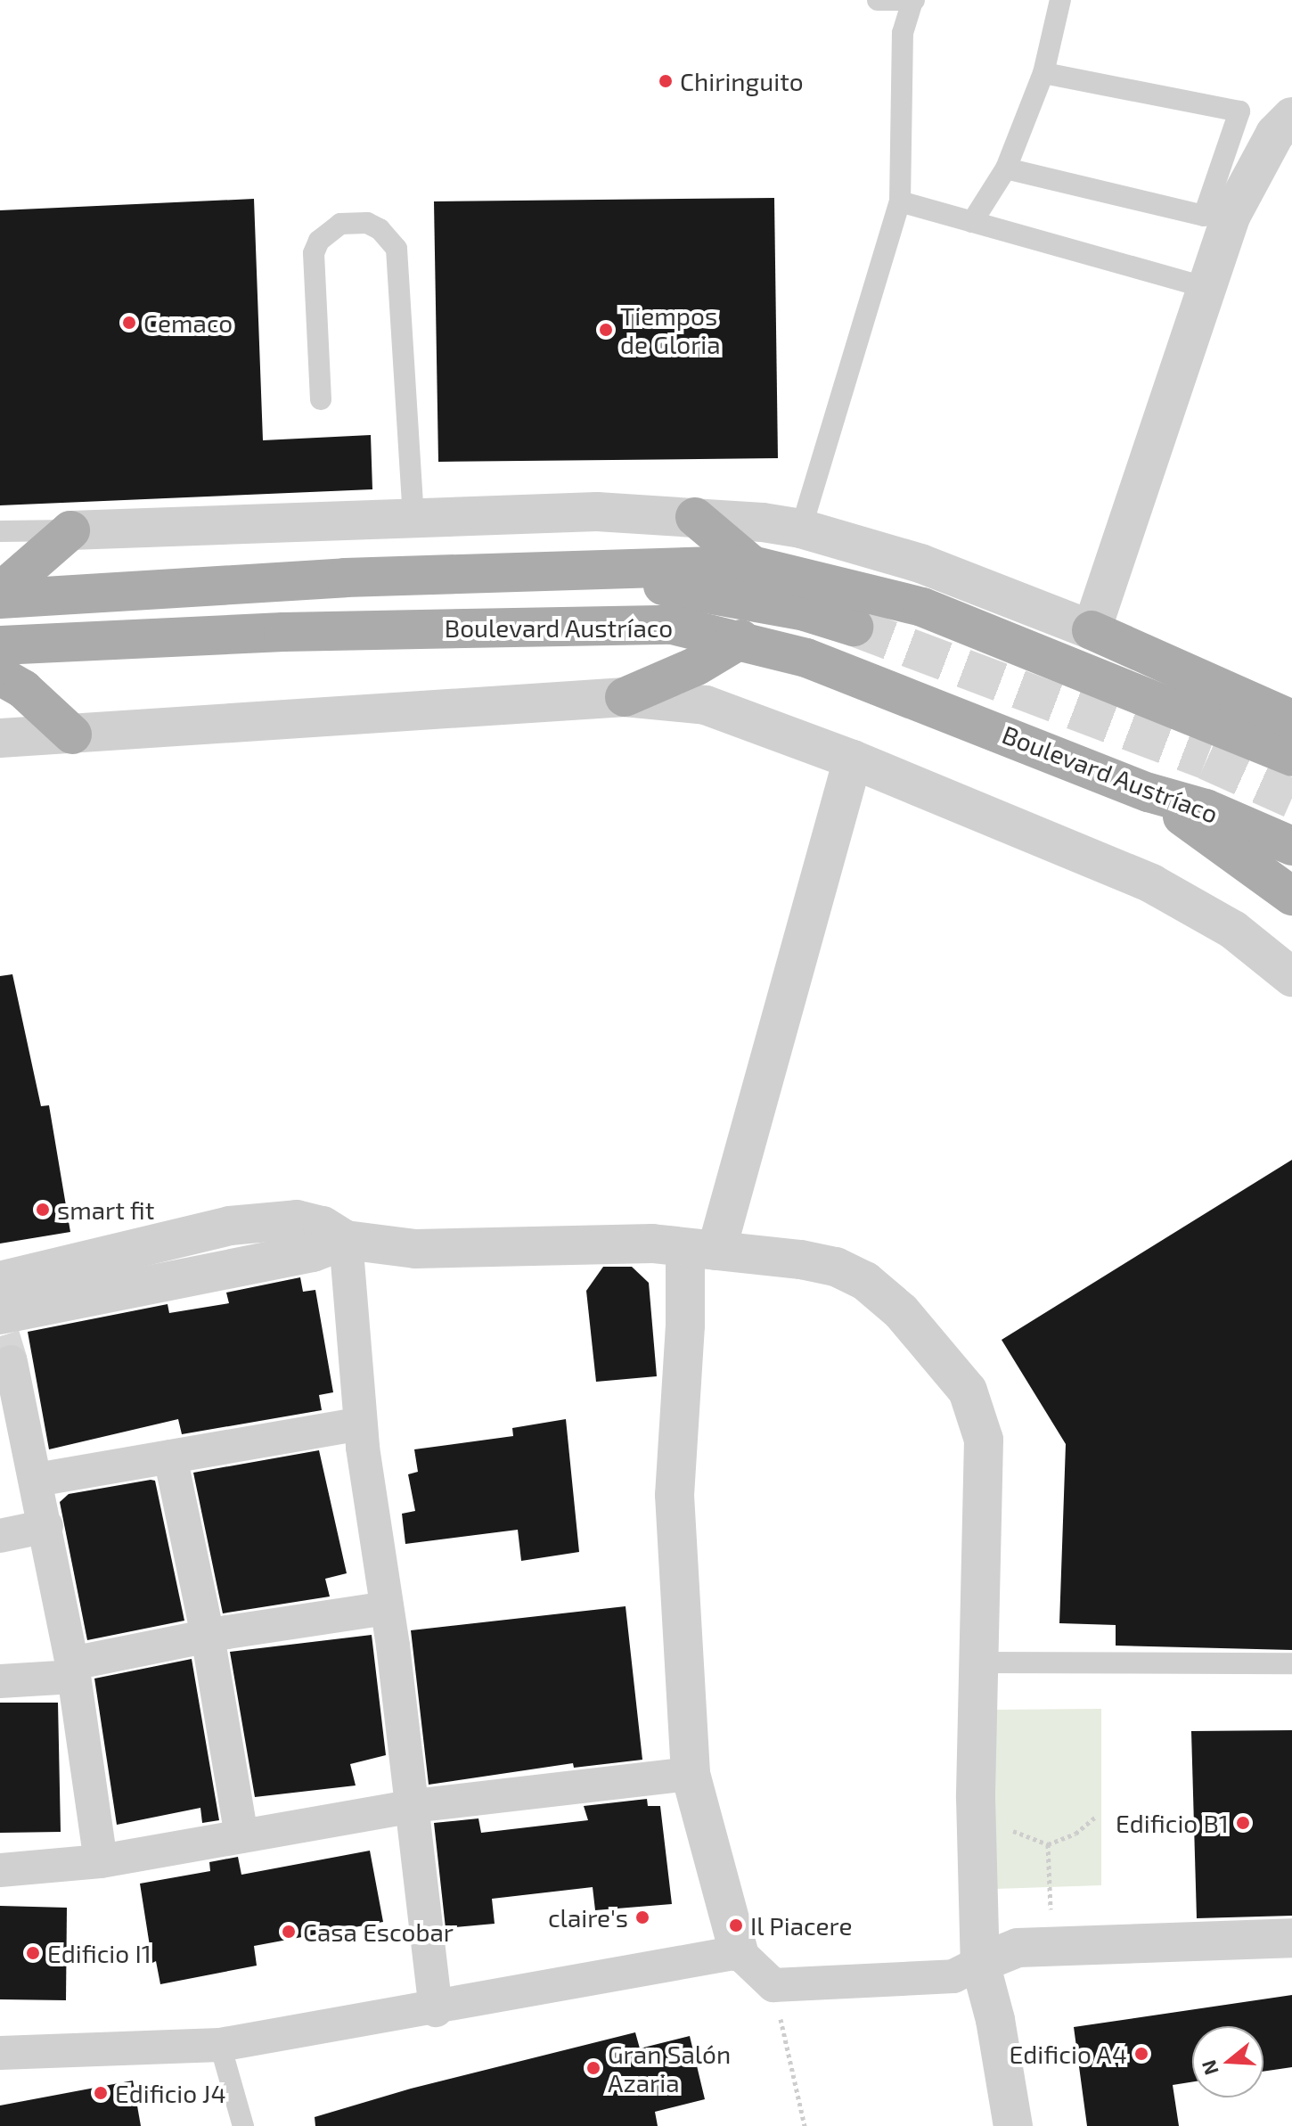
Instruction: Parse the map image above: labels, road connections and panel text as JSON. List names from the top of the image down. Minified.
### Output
{"streets":{"main road":["Boulevard Austríaco"]},"places":["Chiringuito","Cemaco","Tiempos de Gloria","smart fit","Edificio B1","claire's","Il Piacere","Casa Escobar","Edificio I1","Edificio A4","Gran Salón Azaria","Edificio J4"],"north":"left"}
